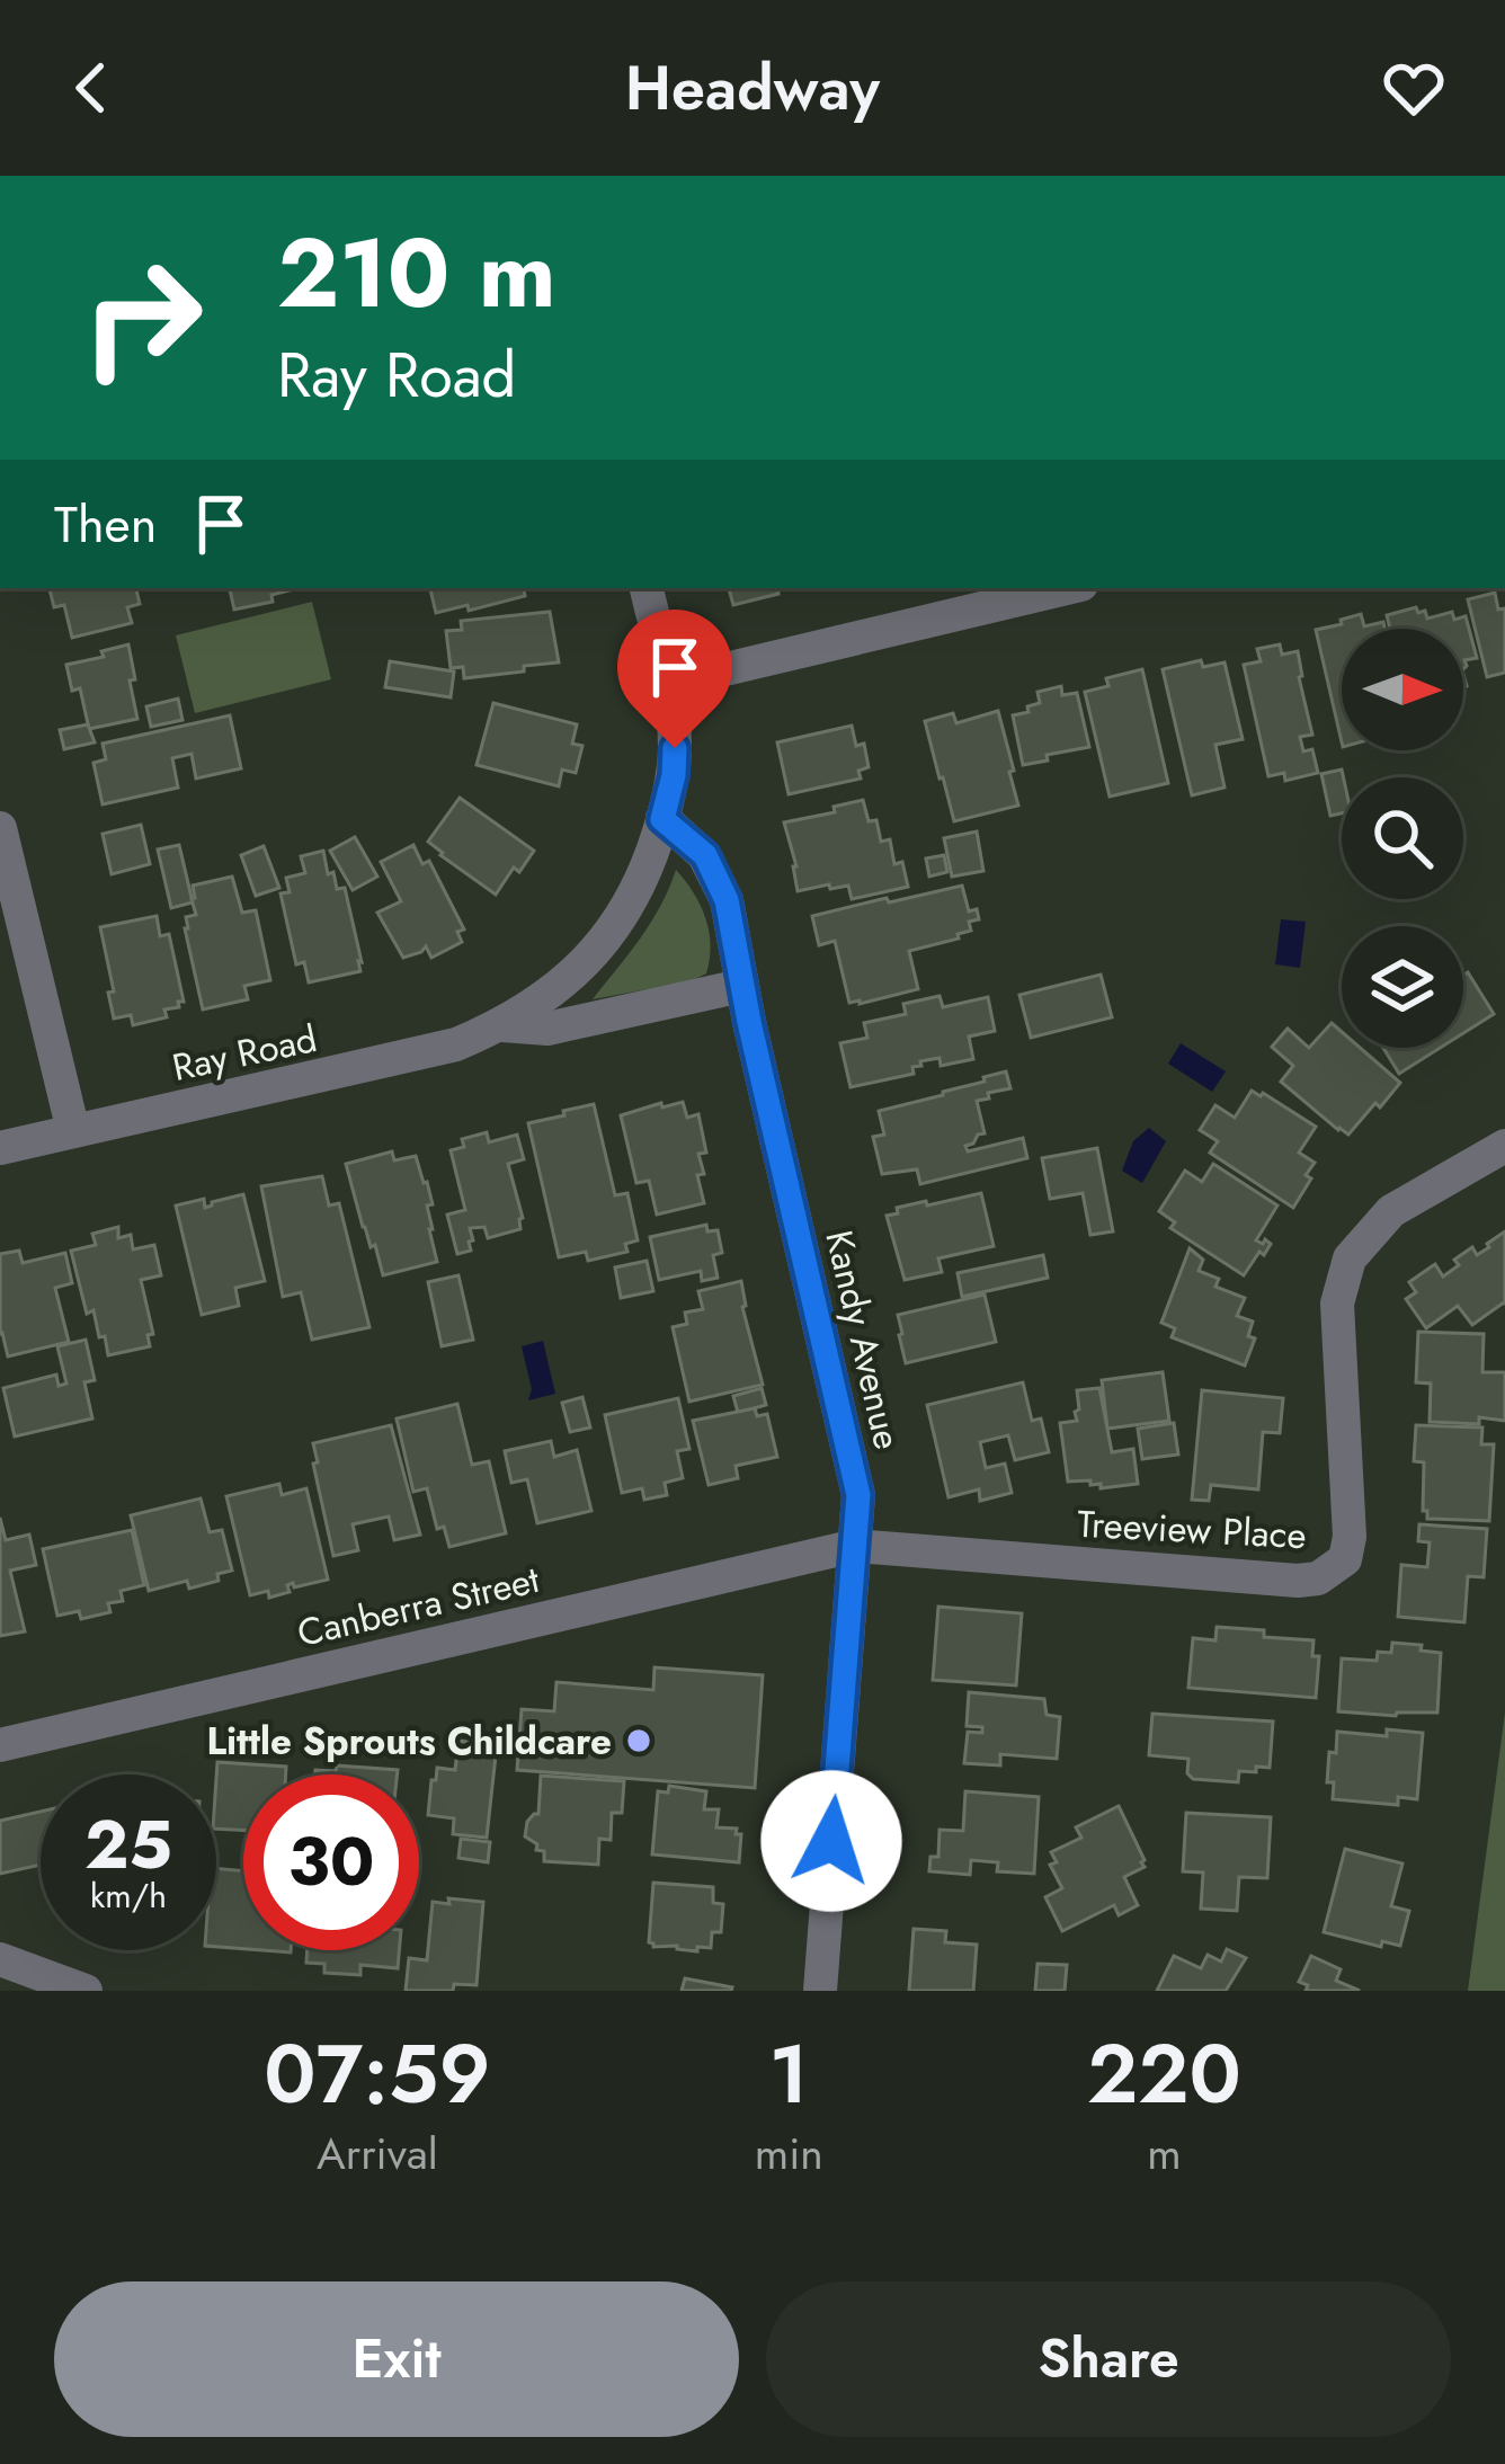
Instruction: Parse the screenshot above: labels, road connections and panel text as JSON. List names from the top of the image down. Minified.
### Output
{"streets":{"street":["Ray Road","Kandy Avenue","Treeview Place","Canberra Street"]},"crossings":[["Ray Road","Kandy Avenue"],["Kandy Avenue","Treeview Place"],["Kandy Avenue","Canberra Street"],["Treeview Place","Canberra Street"]],"places":["Little Sprouts Childcare"],"north":"right","page":{"header":"Headway","turn":["210 m","Ray Road"],"then":"Then","speed":"25 km/h","limit":"30","eta":["07:59","Arrival","1","min","220","m"],"buttons":["Exit","Share"]}}
